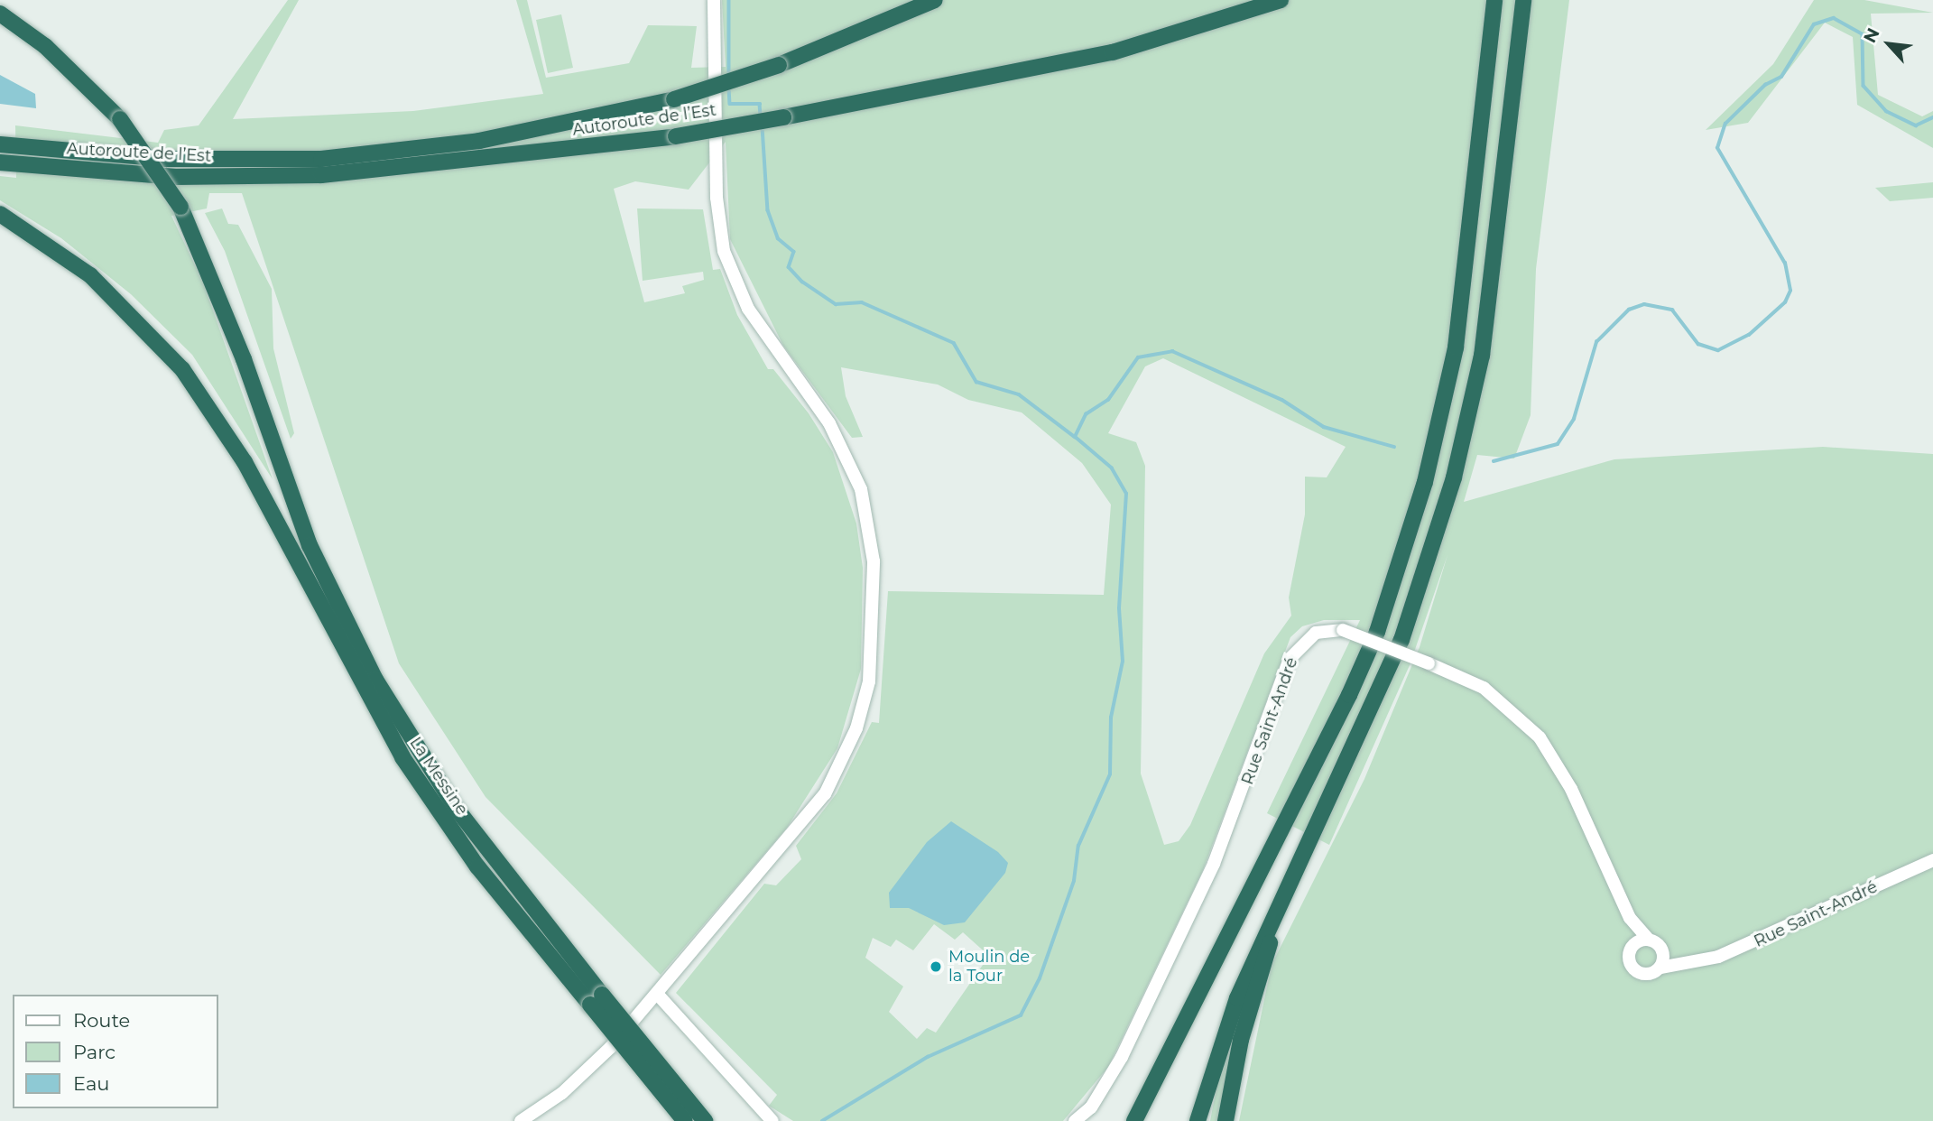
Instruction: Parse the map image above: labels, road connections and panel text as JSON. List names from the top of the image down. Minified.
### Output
{"streets":{"highway":["Autoroute de l’Est","La Messine"],"street":["Rue Saint-André"]},"places":["Moulin de la Tour"],"legend":["Route","Parc","Eau"],"north":"top left"}
